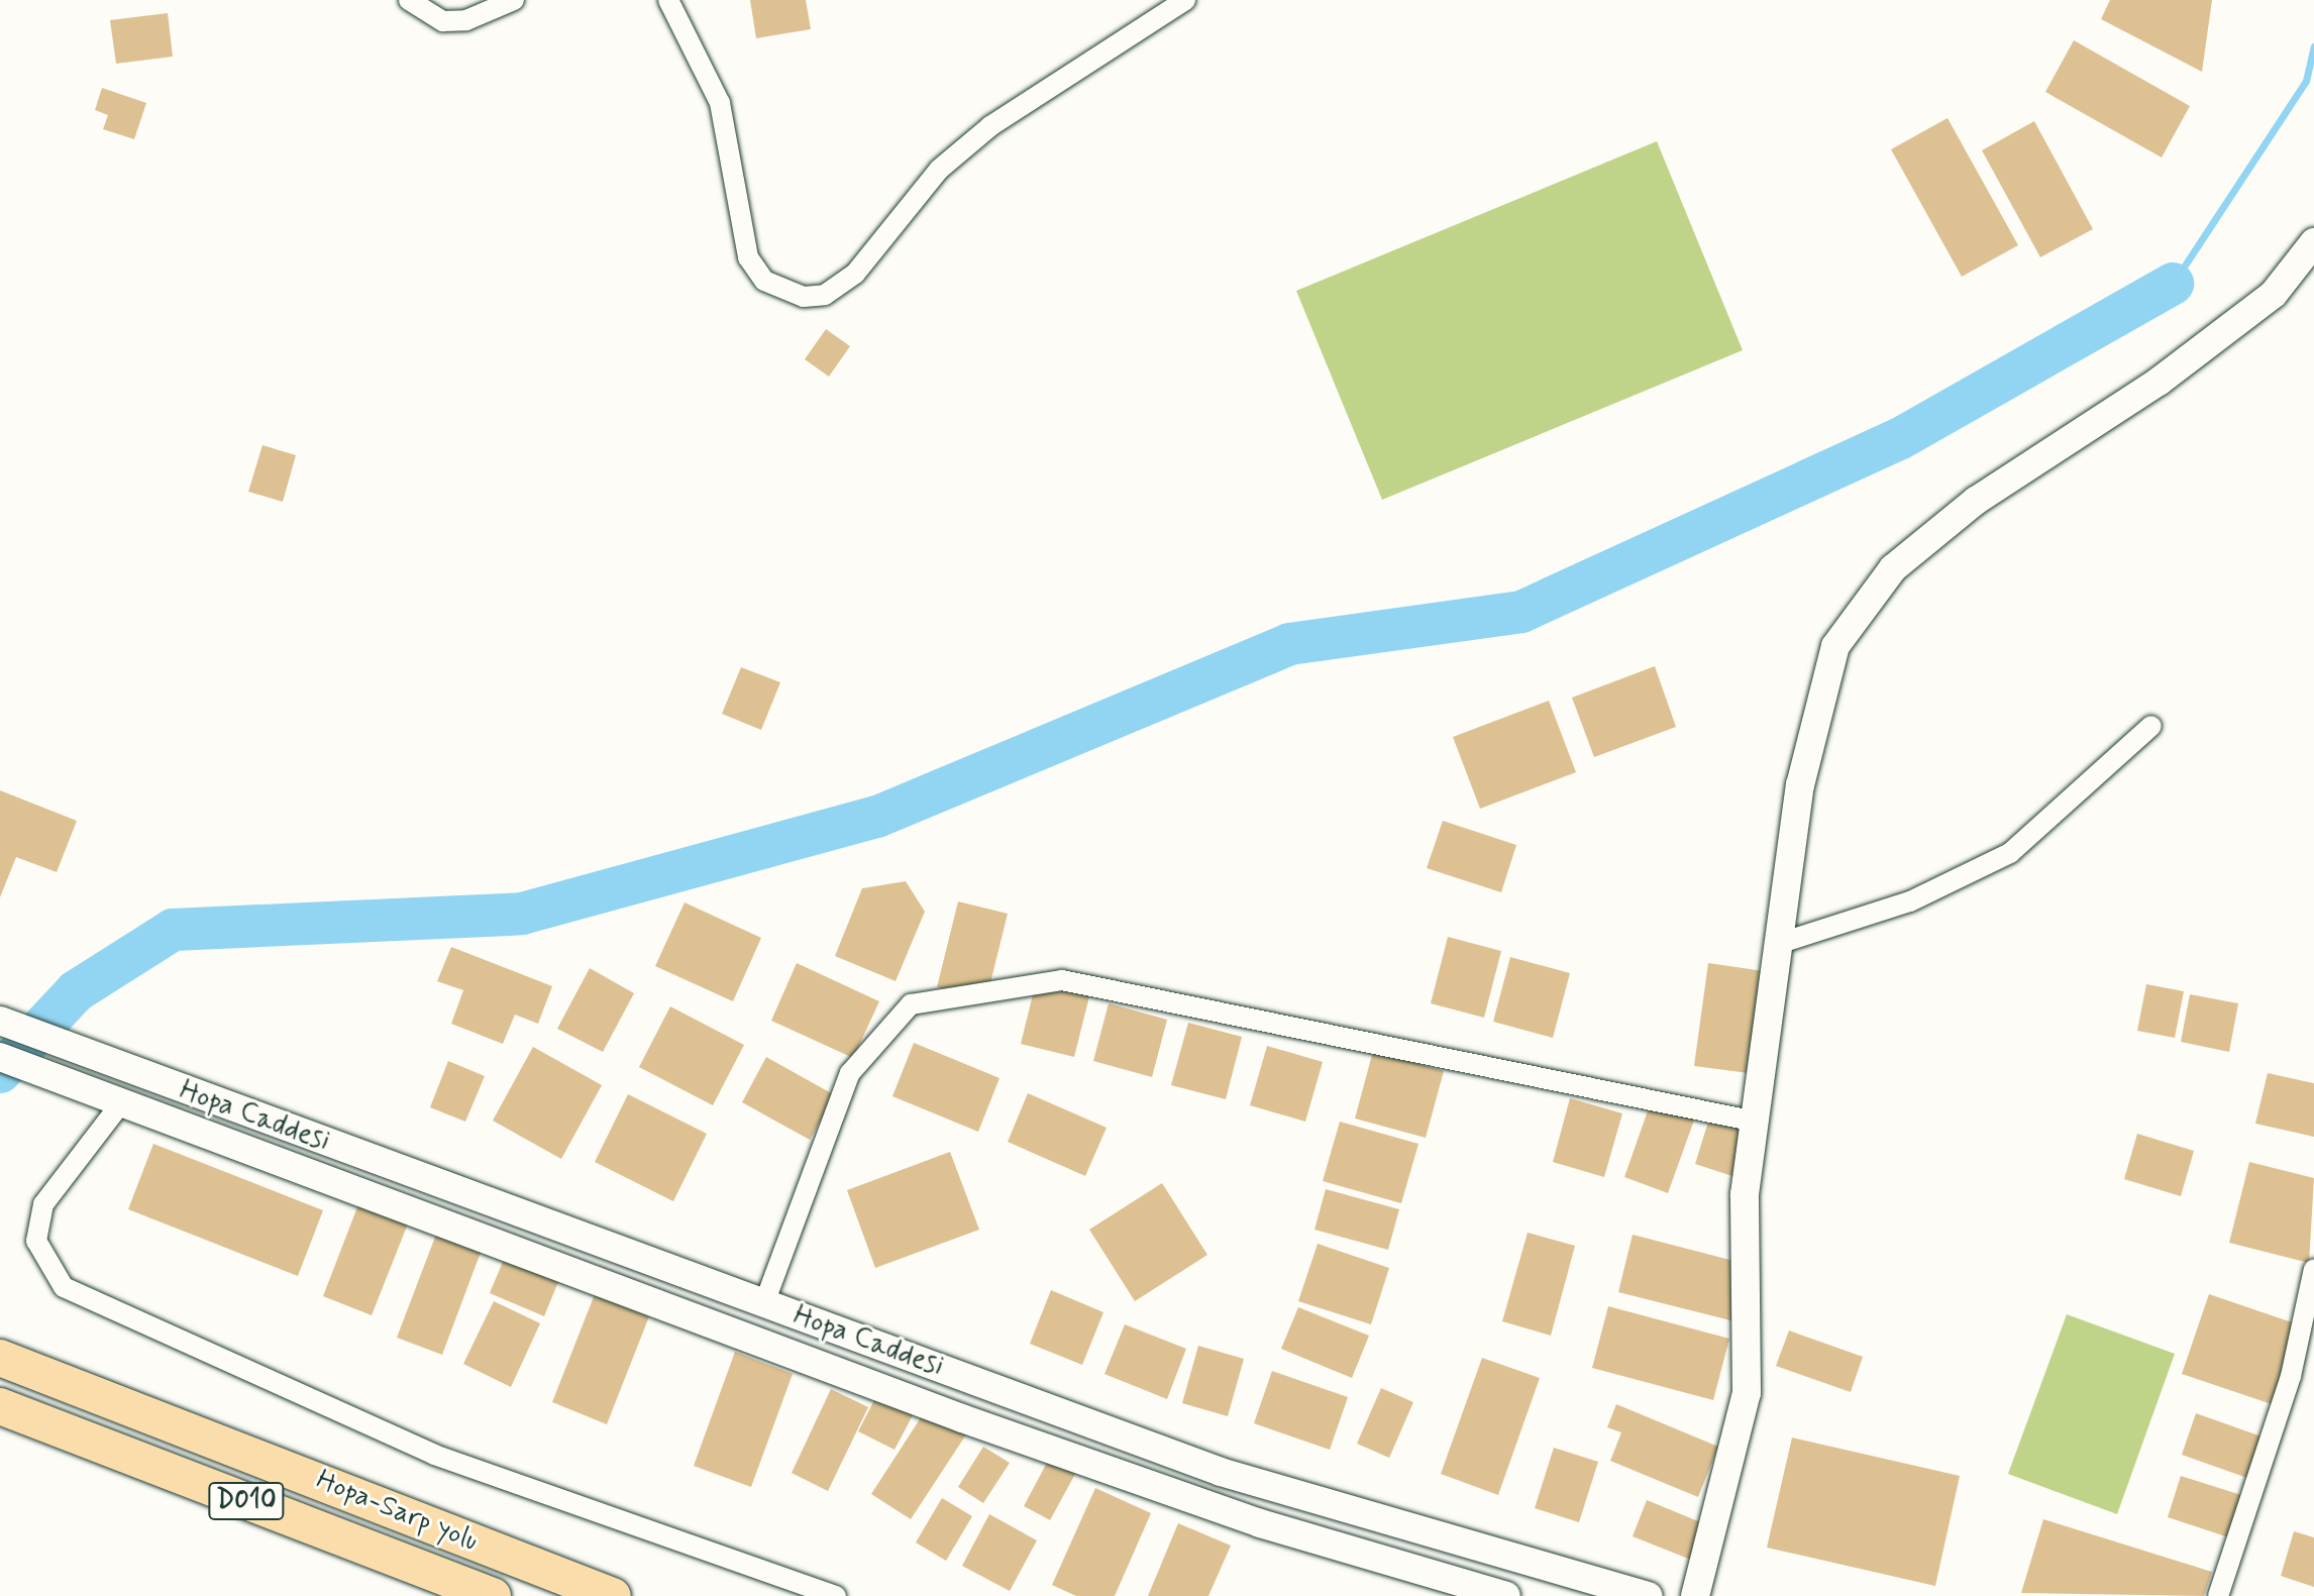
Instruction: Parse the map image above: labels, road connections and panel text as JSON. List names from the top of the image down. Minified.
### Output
{"streets":{"highway":["D010","Hopa-Sarp yolu"],"main road":["Hopa Caddesi"]}}
